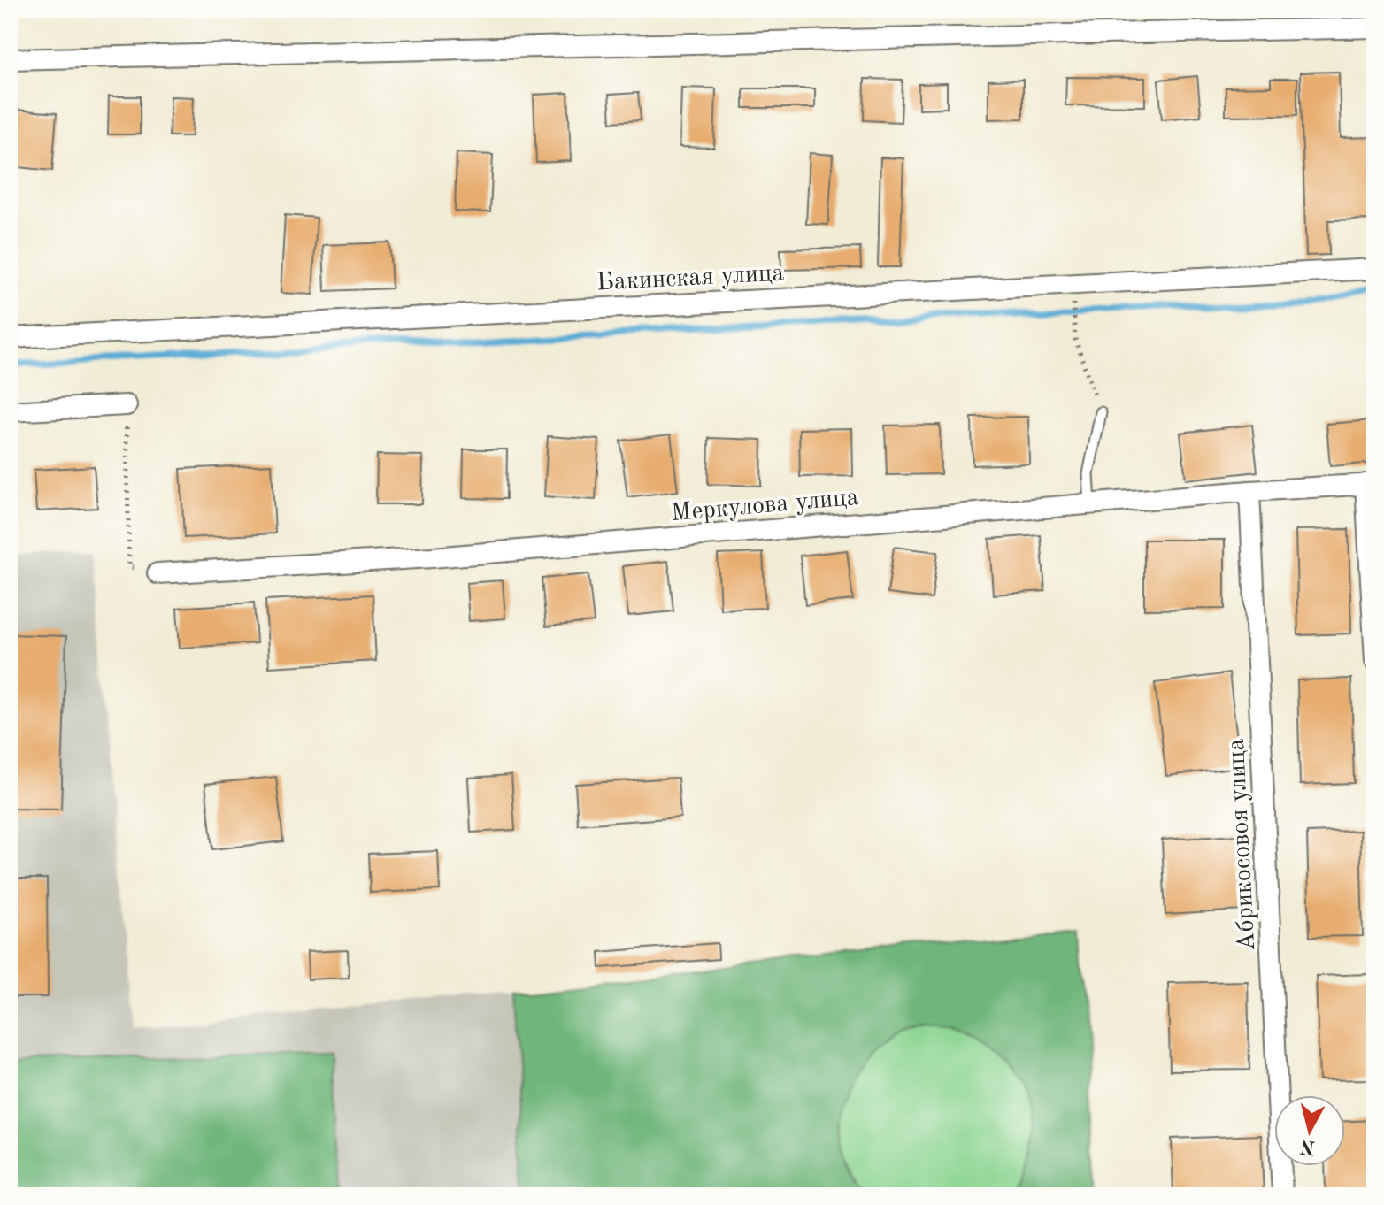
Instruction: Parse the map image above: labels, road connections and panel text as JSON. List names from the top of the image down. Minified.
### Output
{"streets":{"street":["Бакинская улица","Меркулова улица","Абрикосовоя улица"]},"crossings":[["Меркулова улица","Абрикосовоя улица"]],"north":"bottom"}
